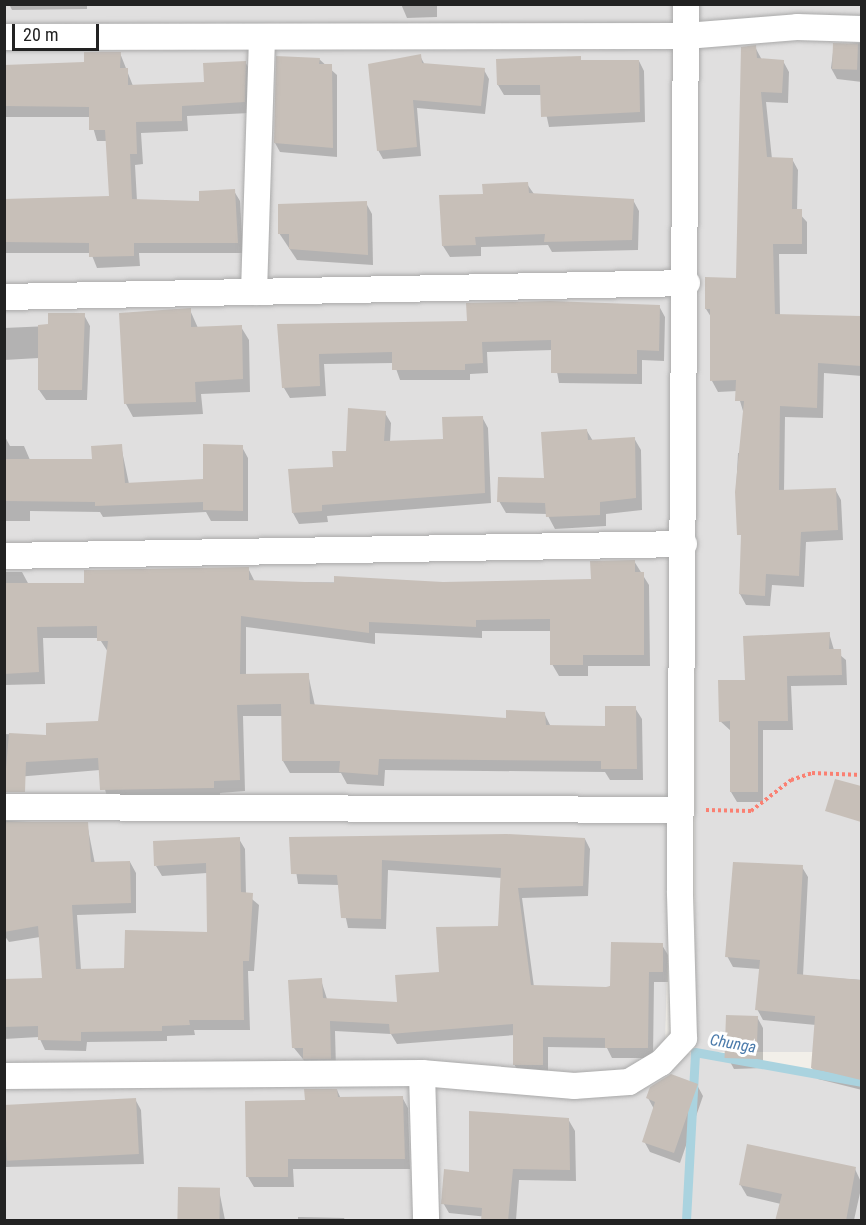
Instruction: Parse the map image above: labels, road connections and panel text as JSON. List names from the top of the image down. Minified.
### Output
{"water":["Chunga"],"scale_bar":"20 m"}
